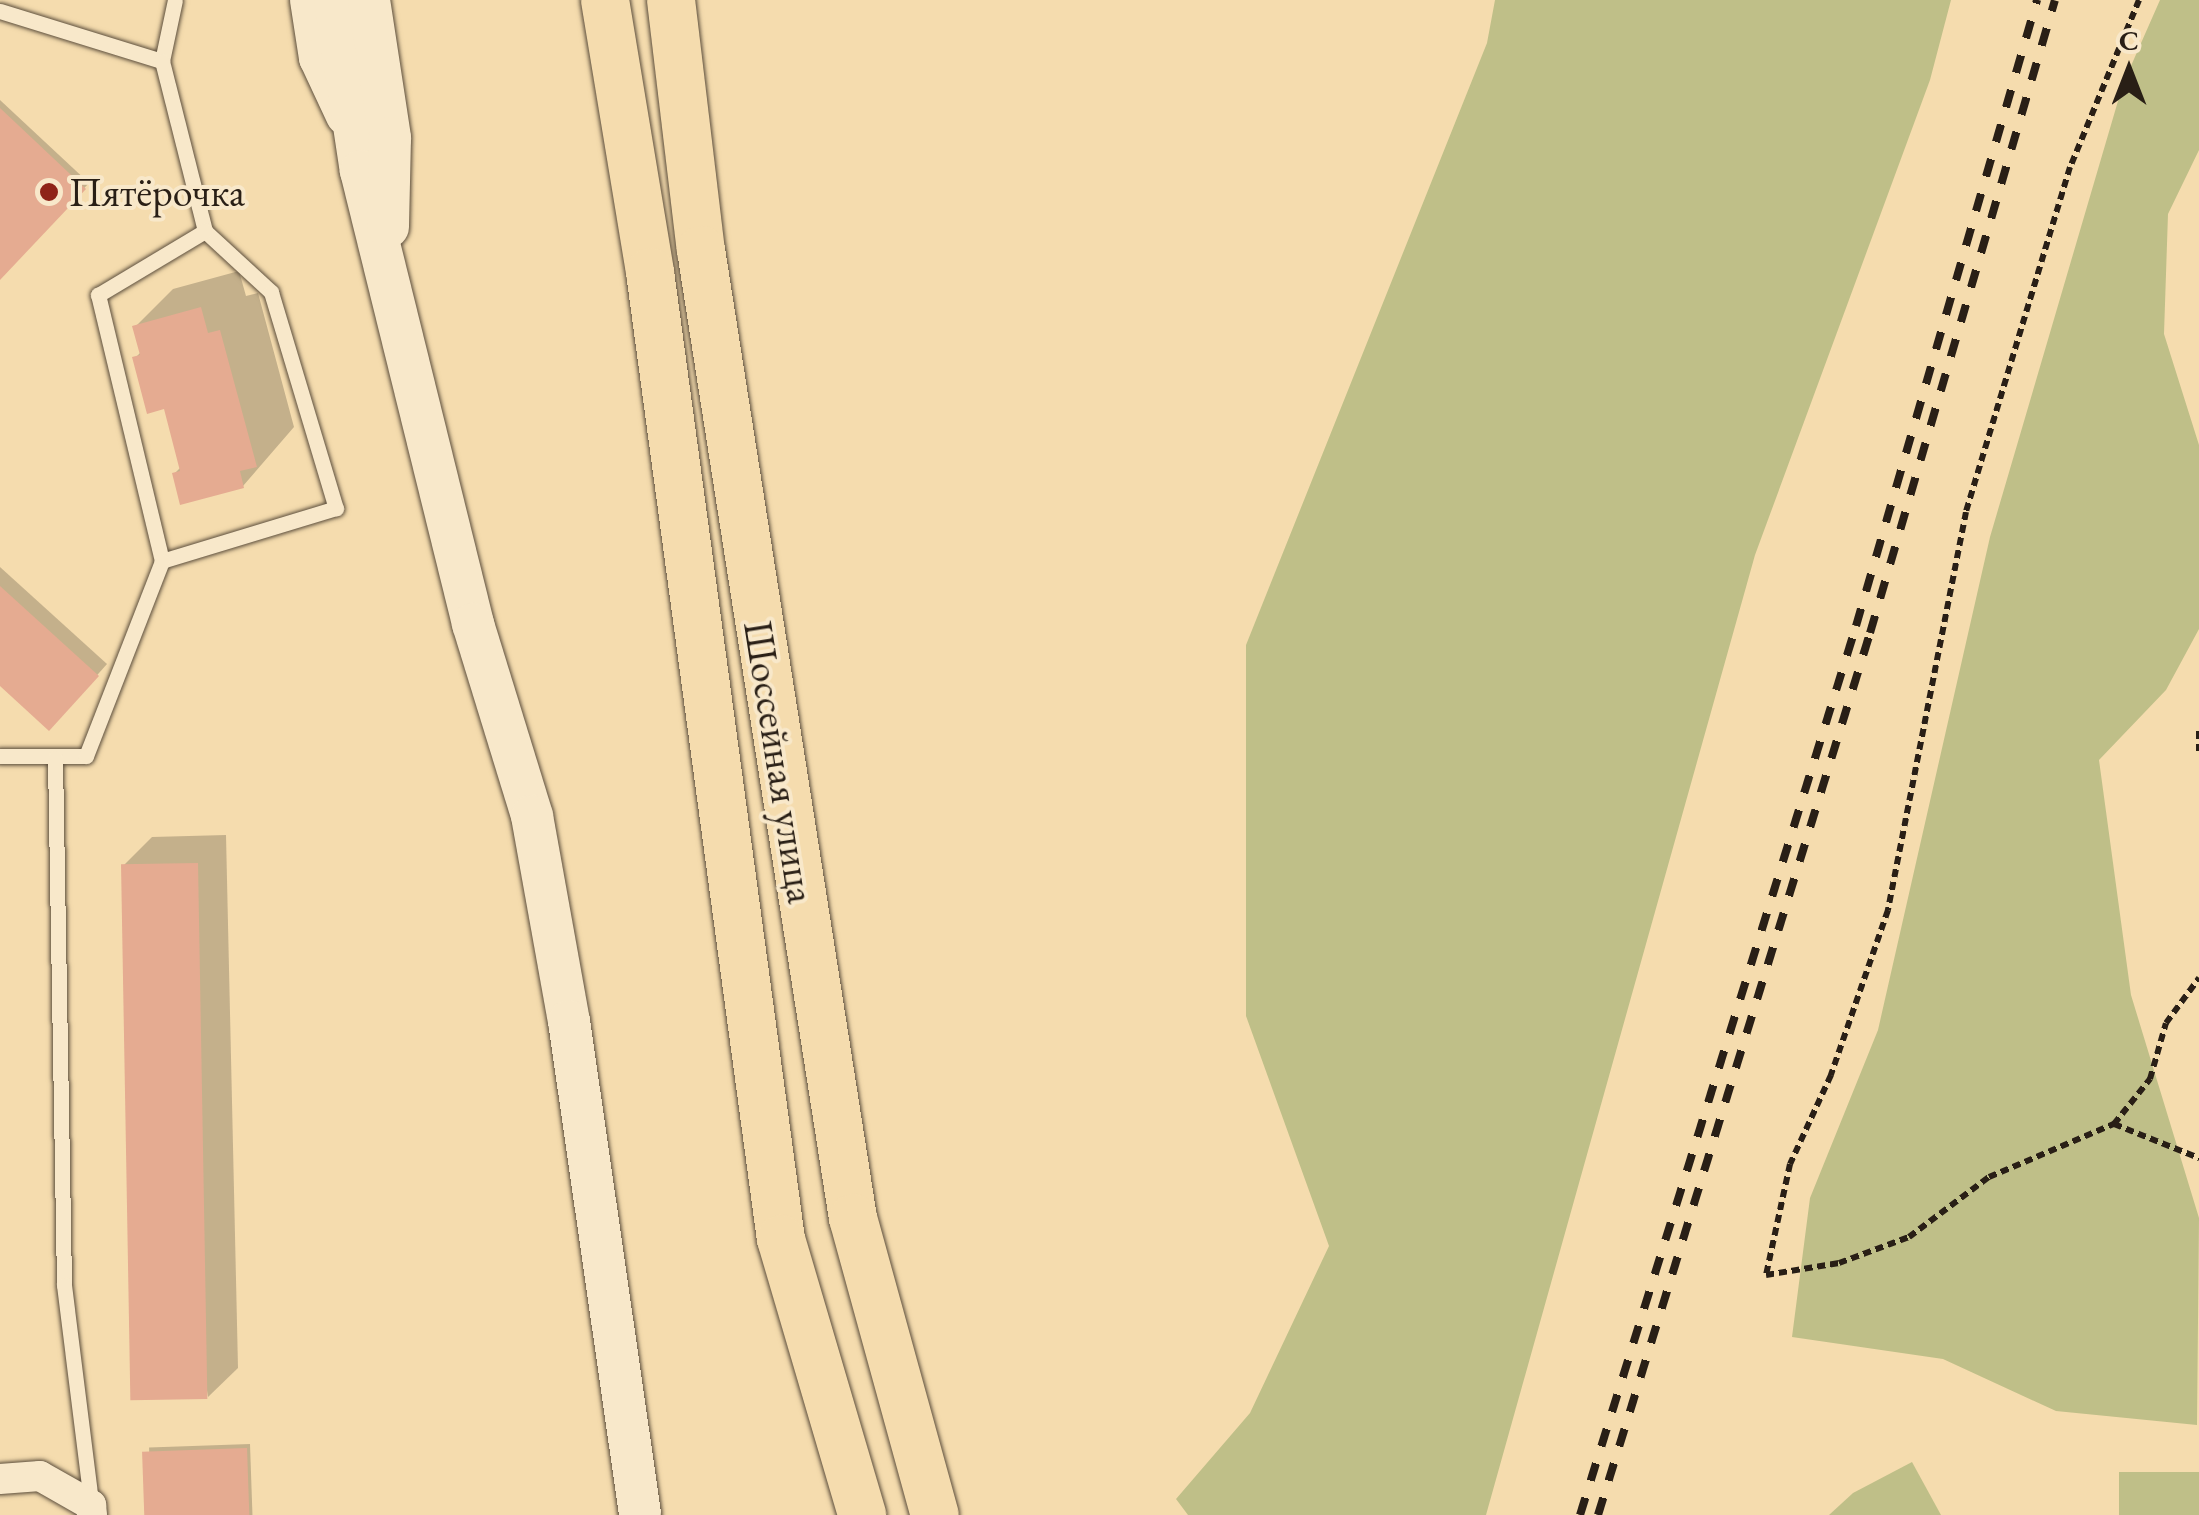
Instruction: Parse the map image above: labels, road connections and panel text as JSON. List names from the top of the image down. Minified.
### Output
{"streets":{"main road":["Шоссейная улица"]},"places":["Пятёрочка"],"north":"top"}
